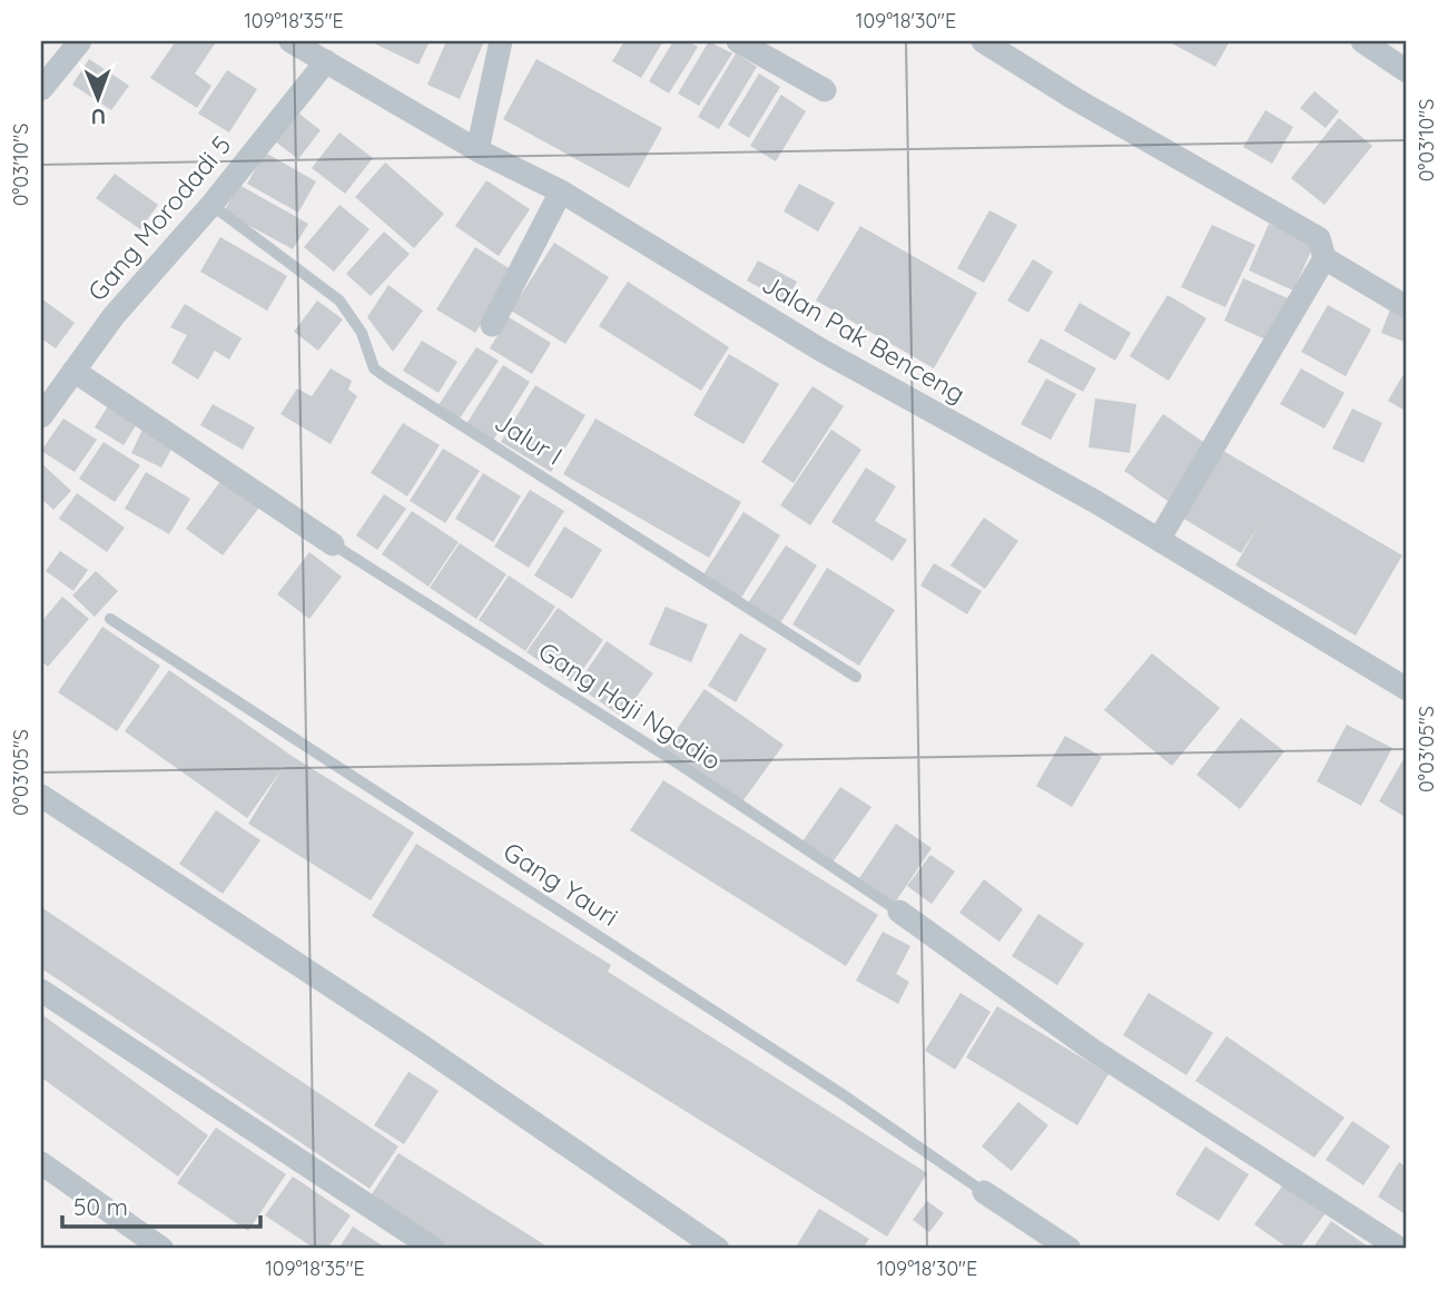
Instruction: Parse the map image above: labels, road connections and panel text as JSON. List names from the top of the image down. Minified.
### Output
{"streets":{"street":["Gang Morodadi 5","Jalan Pak Benceng"],"lane":["Jalur I","Gang Haji Ngadio","Gang Yauri"]},"crossings":[["Gang Morodadi 5","Jalan Pak Benceng"],["Gang Morodadi 5","Jalur I"]],"scale_bar":"50 m","north":"bottom","coordinates":["109°18'35\"E","109°18'30\"E","0°03'10\"S","0°03'05\"S"]}
